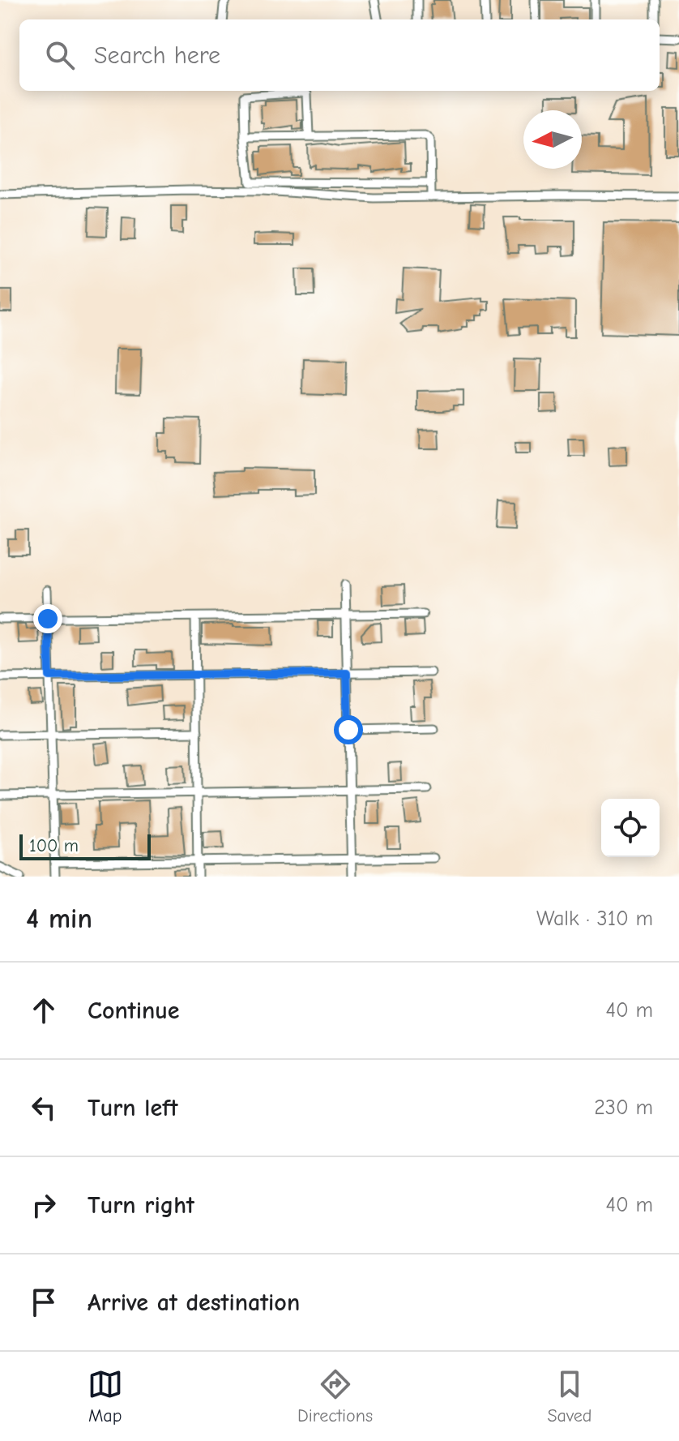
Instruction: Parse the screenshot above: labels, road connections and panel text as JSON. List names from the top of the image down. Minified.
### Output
{"scale_bar":"100 m","north":"left","page":{"search":"Search here","scale":"100 m","heading":["4 min","Walk · 310 m"],"list":[["Continue","40 m"],["Turn left","230 m"],["Turn right","40 m"],"Arrive at destination"],"nav":["Map","Directions","Saved"]}}
